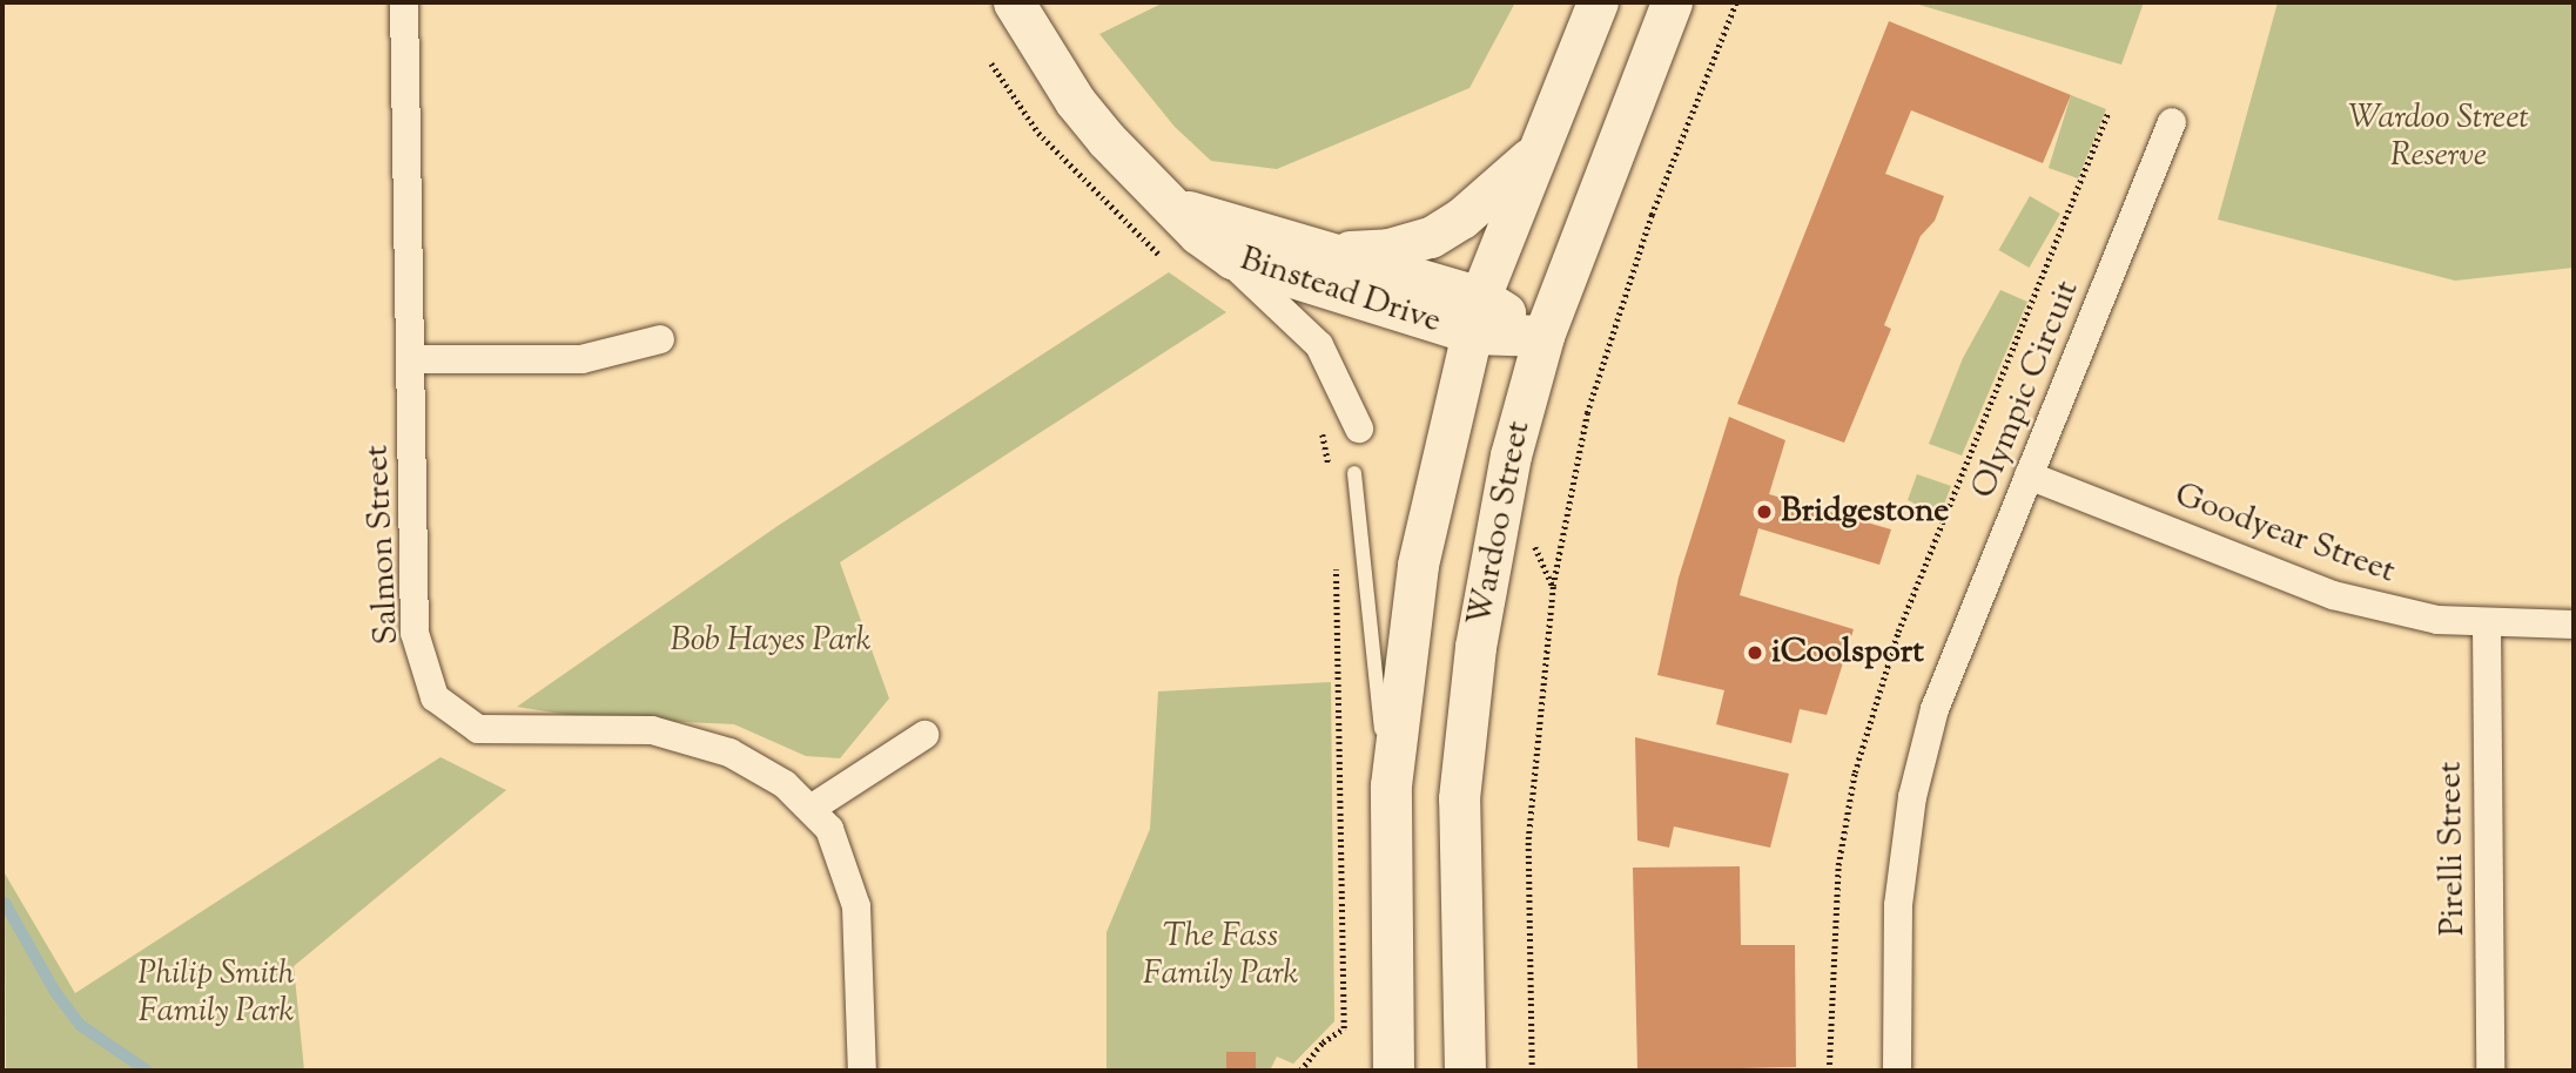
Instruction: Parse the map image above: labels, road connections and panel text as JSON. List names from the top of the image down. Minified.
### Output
{"streets":{"main road":["Binstead Drive","Wardoo Street"],"street":["Olympic Circuit","Goodyear Street","Salmon Street","Pirelli Street"]},"crossings":[["Olympic Circuit","Goodyear Street"],["Goodyear Street","Pirelli Street"]],"parks":["Wardoo Street Reserve","Bob Hayes Park","The Fass Family Park","Philip Smith Family Park"],"places":["Bridgestone","iCoolsport"]}
